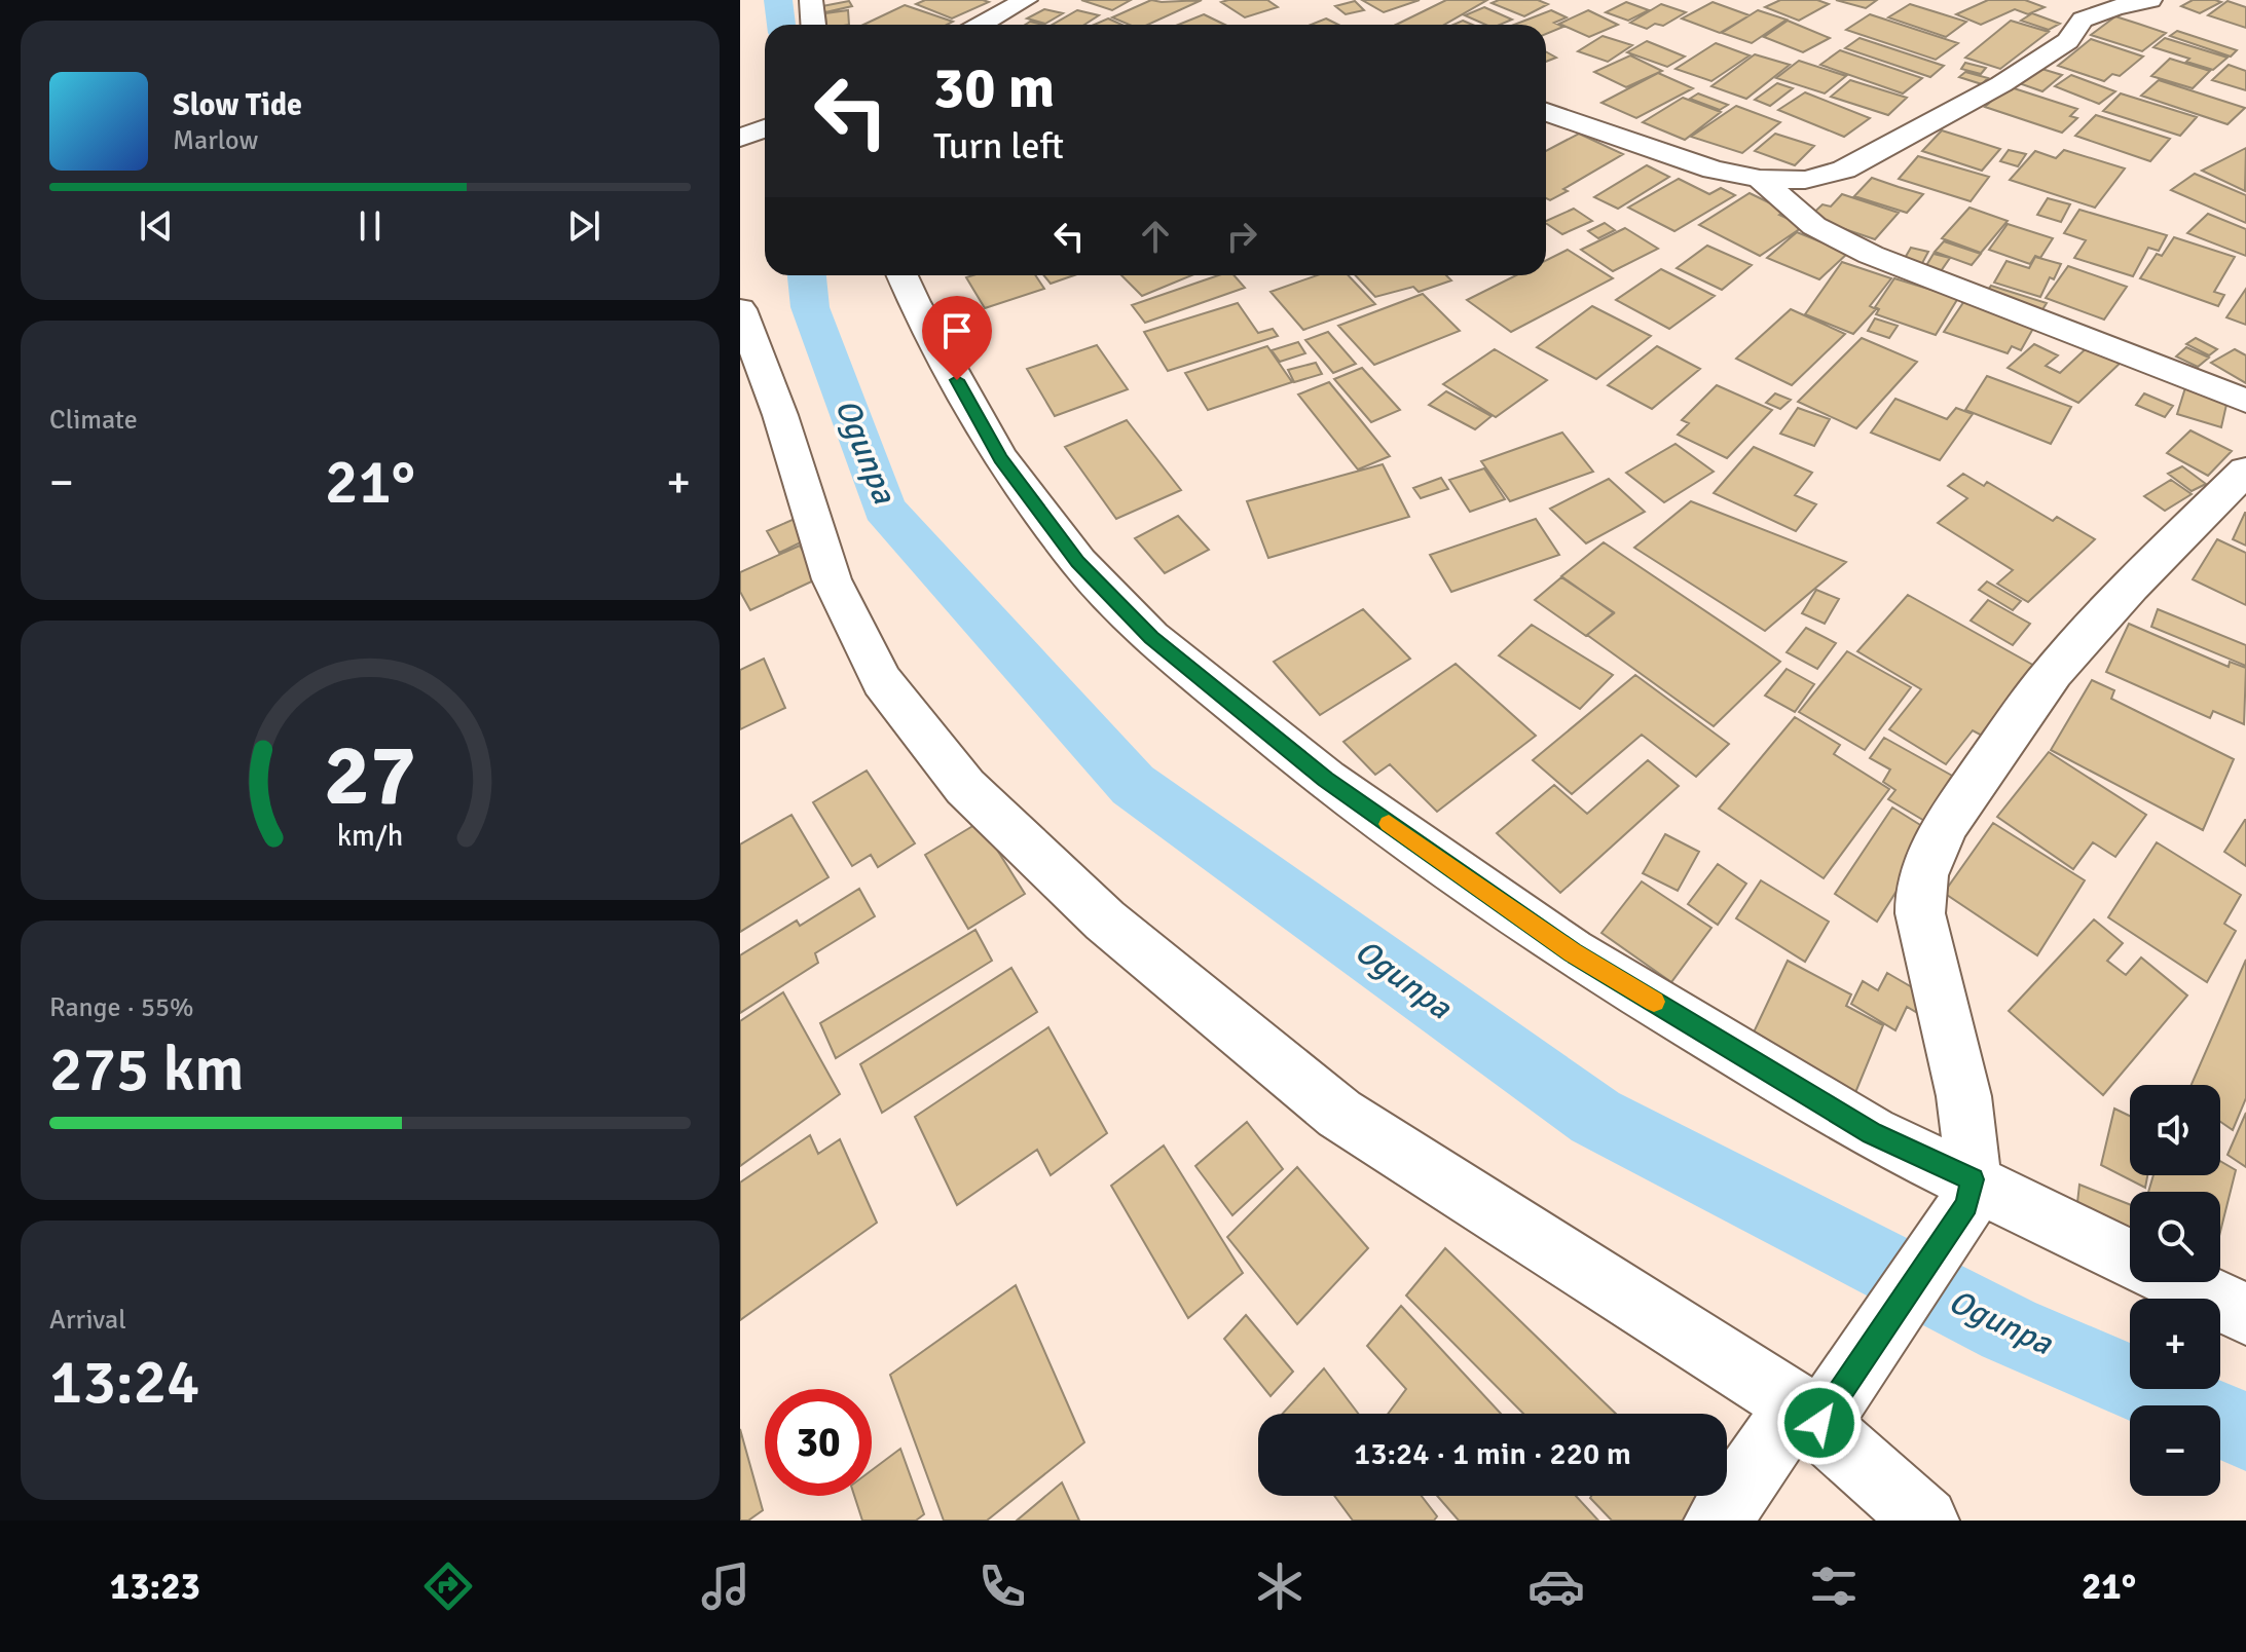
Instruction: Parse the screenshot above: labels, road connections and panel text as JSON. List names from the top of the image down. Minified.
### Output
{"water":["Ogunpa"],"page":{"turn":["30 m","Turn left"],"song":["Slow Tide","Marlow"],"tile":["Climate",["Range · 55%","275 km"],["Arrival","13:24"]],"heat":["−","21°","+"],"map_buttons":["+","−"],"limit":"30","trip":"13:24 · 1 min · 220 m","tabs":["13:23","21°"],"gauge":["27","km/h"]}}
